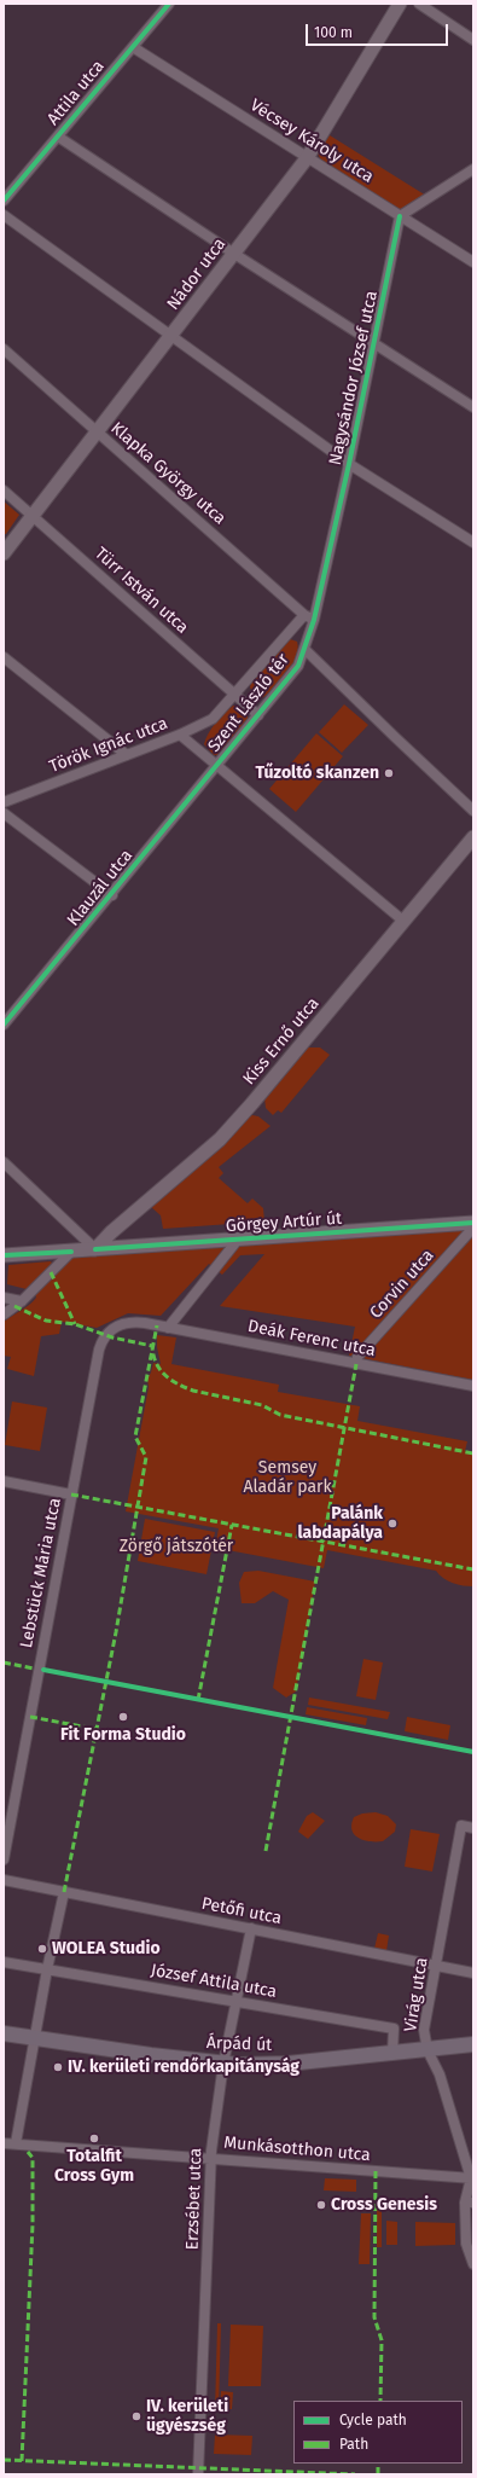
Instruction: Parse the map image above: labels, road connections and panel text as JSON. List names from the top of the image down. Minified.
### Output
{"streets":{"main road":["Árpád út"],"street":["Attila utca","Vécsey Károly utca","Nádor utca","Nagysándor József utca","Klapka György utca","Türr István utca","Szent László tér","Török Ignác utca","Klauzál utca","Kiss Ernő utca","Görgey Artúr út","Corvin utca","Deák Ferenc utca","Lebstück Mária utca","Petőfi utca","József Attila utca","Virág utca","Munkásotthon utca","Erzsébet utca"]},"crossings":[["Attila utca","Vécsey Károly utca"],["Vécsey Károly utca","Nádor utca"],["Vécsey Károly utca","Nagysándor József utca"],["Nádor utca","Klapka György utca"],["Nádor utca","Türr István utca"],["Nagysándor József utca","Szent László tér"],["Klapka György utca","Szent László tér"],["Türr István utca","Szent László tér"],["Szent László tér","Török Ignác utca"],["Szent László tér","Klauzál utca"],["Szent László tér","Kiss Ernő utca"],["Török Ignác utca","Klauzál utca"],["Kiss Ernő utca","Görgey Artúr út"],["Corvin utca","Deák Ferenc utca"],["Deák Ferenc utca","Lebstück Mária utca"],["Petőfi utca","Virág utca"],["Petőfi utca","Erzsébet utca"],["József Attila utca","Árpád út"],["József Attila utca","Erzsébet utca"],["Virág utca","Árpád út"],["Virág utca","Munkásotthon utca"],["Árpád út","Erzsébet utca"],["Munkásotthon utca","Erzsébet utca"]],"parks":["Semsey Aladár park","Zörgő játszótér"],"places":["Tűzoltó skanzen","Palánk labdapálya","Fit Forma Studio","WOLEA Studio","IV. kerületi rendőrkapitányság","Totalfit Cross Gym","Cross Genesis","IV. kerületi ügyészség"],"legend":["Cycle path","Path"],"scale_bar":"100 m"}
